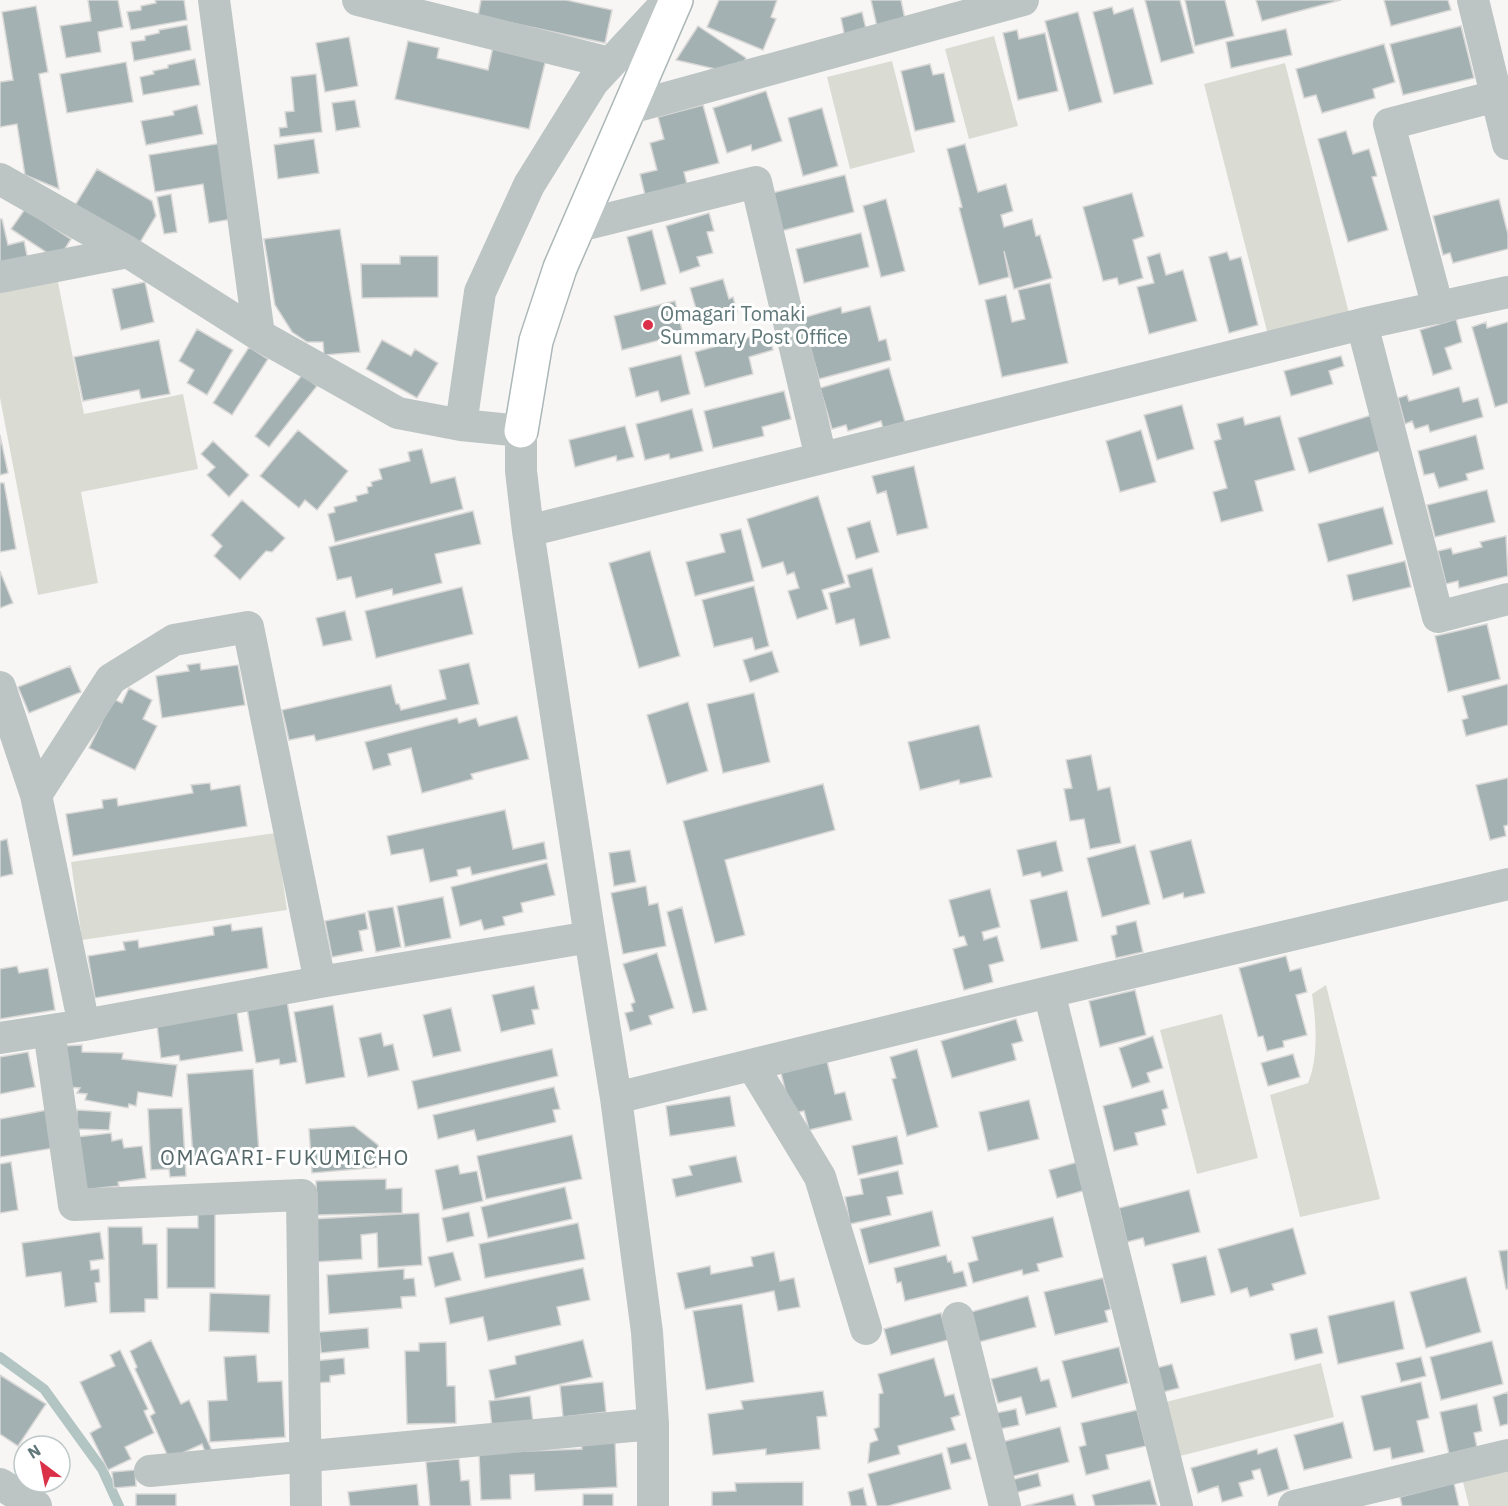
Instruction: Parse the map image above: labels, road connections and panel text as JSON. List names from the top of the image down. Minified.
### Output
{"districts":["OMAGARI-FUKUMICHO"],"places":["Omagari Tomaki Summary Post Office"],"north":"top left"}
